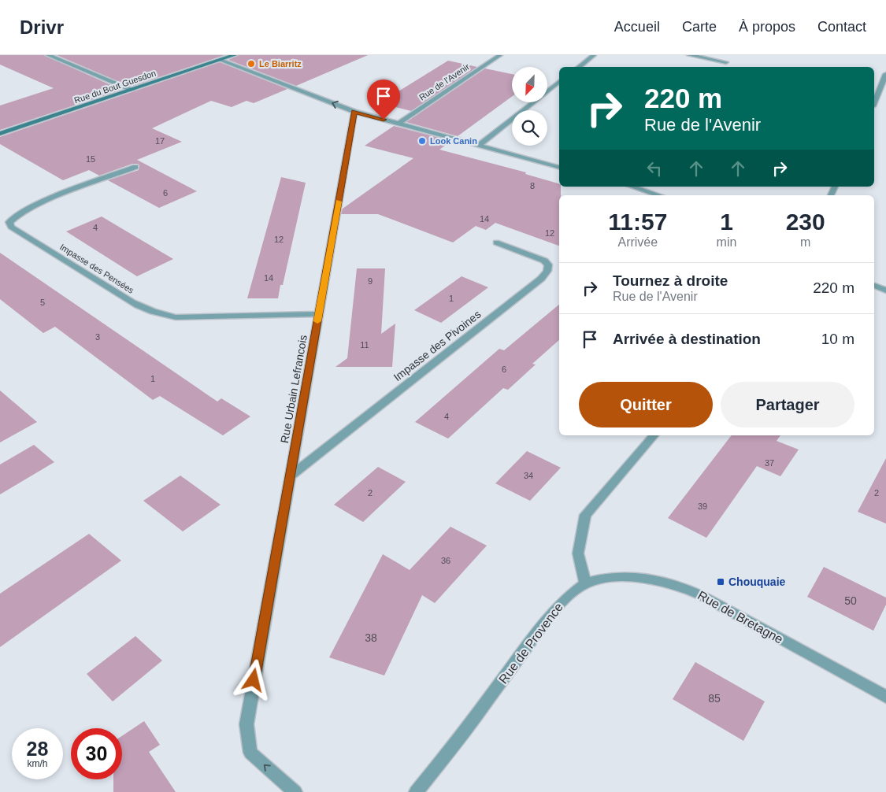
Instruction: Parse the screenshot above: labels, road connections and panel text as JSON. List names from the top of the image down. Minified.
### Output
{"streets":{"street":["Rue de l'Avenir","Rue du Bout Guesdon","Impasse des Pensées","Impasse des Pivoines","Rue Urbain Lefrancois","Rue de Bretagne","Rue de Provence"]},"crossings":[["Impasse des Pensées","Rue Urbain Lefrancois"],["Impasse des Pivoines","Rue Urbain Lefrancois"],["Rue de Bretagne","Rue de Provence"]],"one_way":["Rue Urbain Lefrancois"],"places":{"other":["Le Biarritz","Look Canin"],"transit":["Chouquaie"]},"house_numbers":["17","15","8","6","14","4","12","12","14","9","1","5","3","11","6","1","4","37","34","2","2","39","36","50","38","85"],"north":"bottom left","page":{"header":"Drivr","nav":["Accueil","Carte","À propos","Contact"],"turn":["220 m","Rue de l'Avenir"],"eta":["11:57","Arrivée","1","min","230","m"],"list":[{"name":"Tournez à droite","note":"Rue de l'Avenir","value":"220 m"},{"name":"Arrivée à destination","value":"10 m"}],"buttons":["Quitter","Partager"],"speed":"28 km/h","limit":"30"}}
